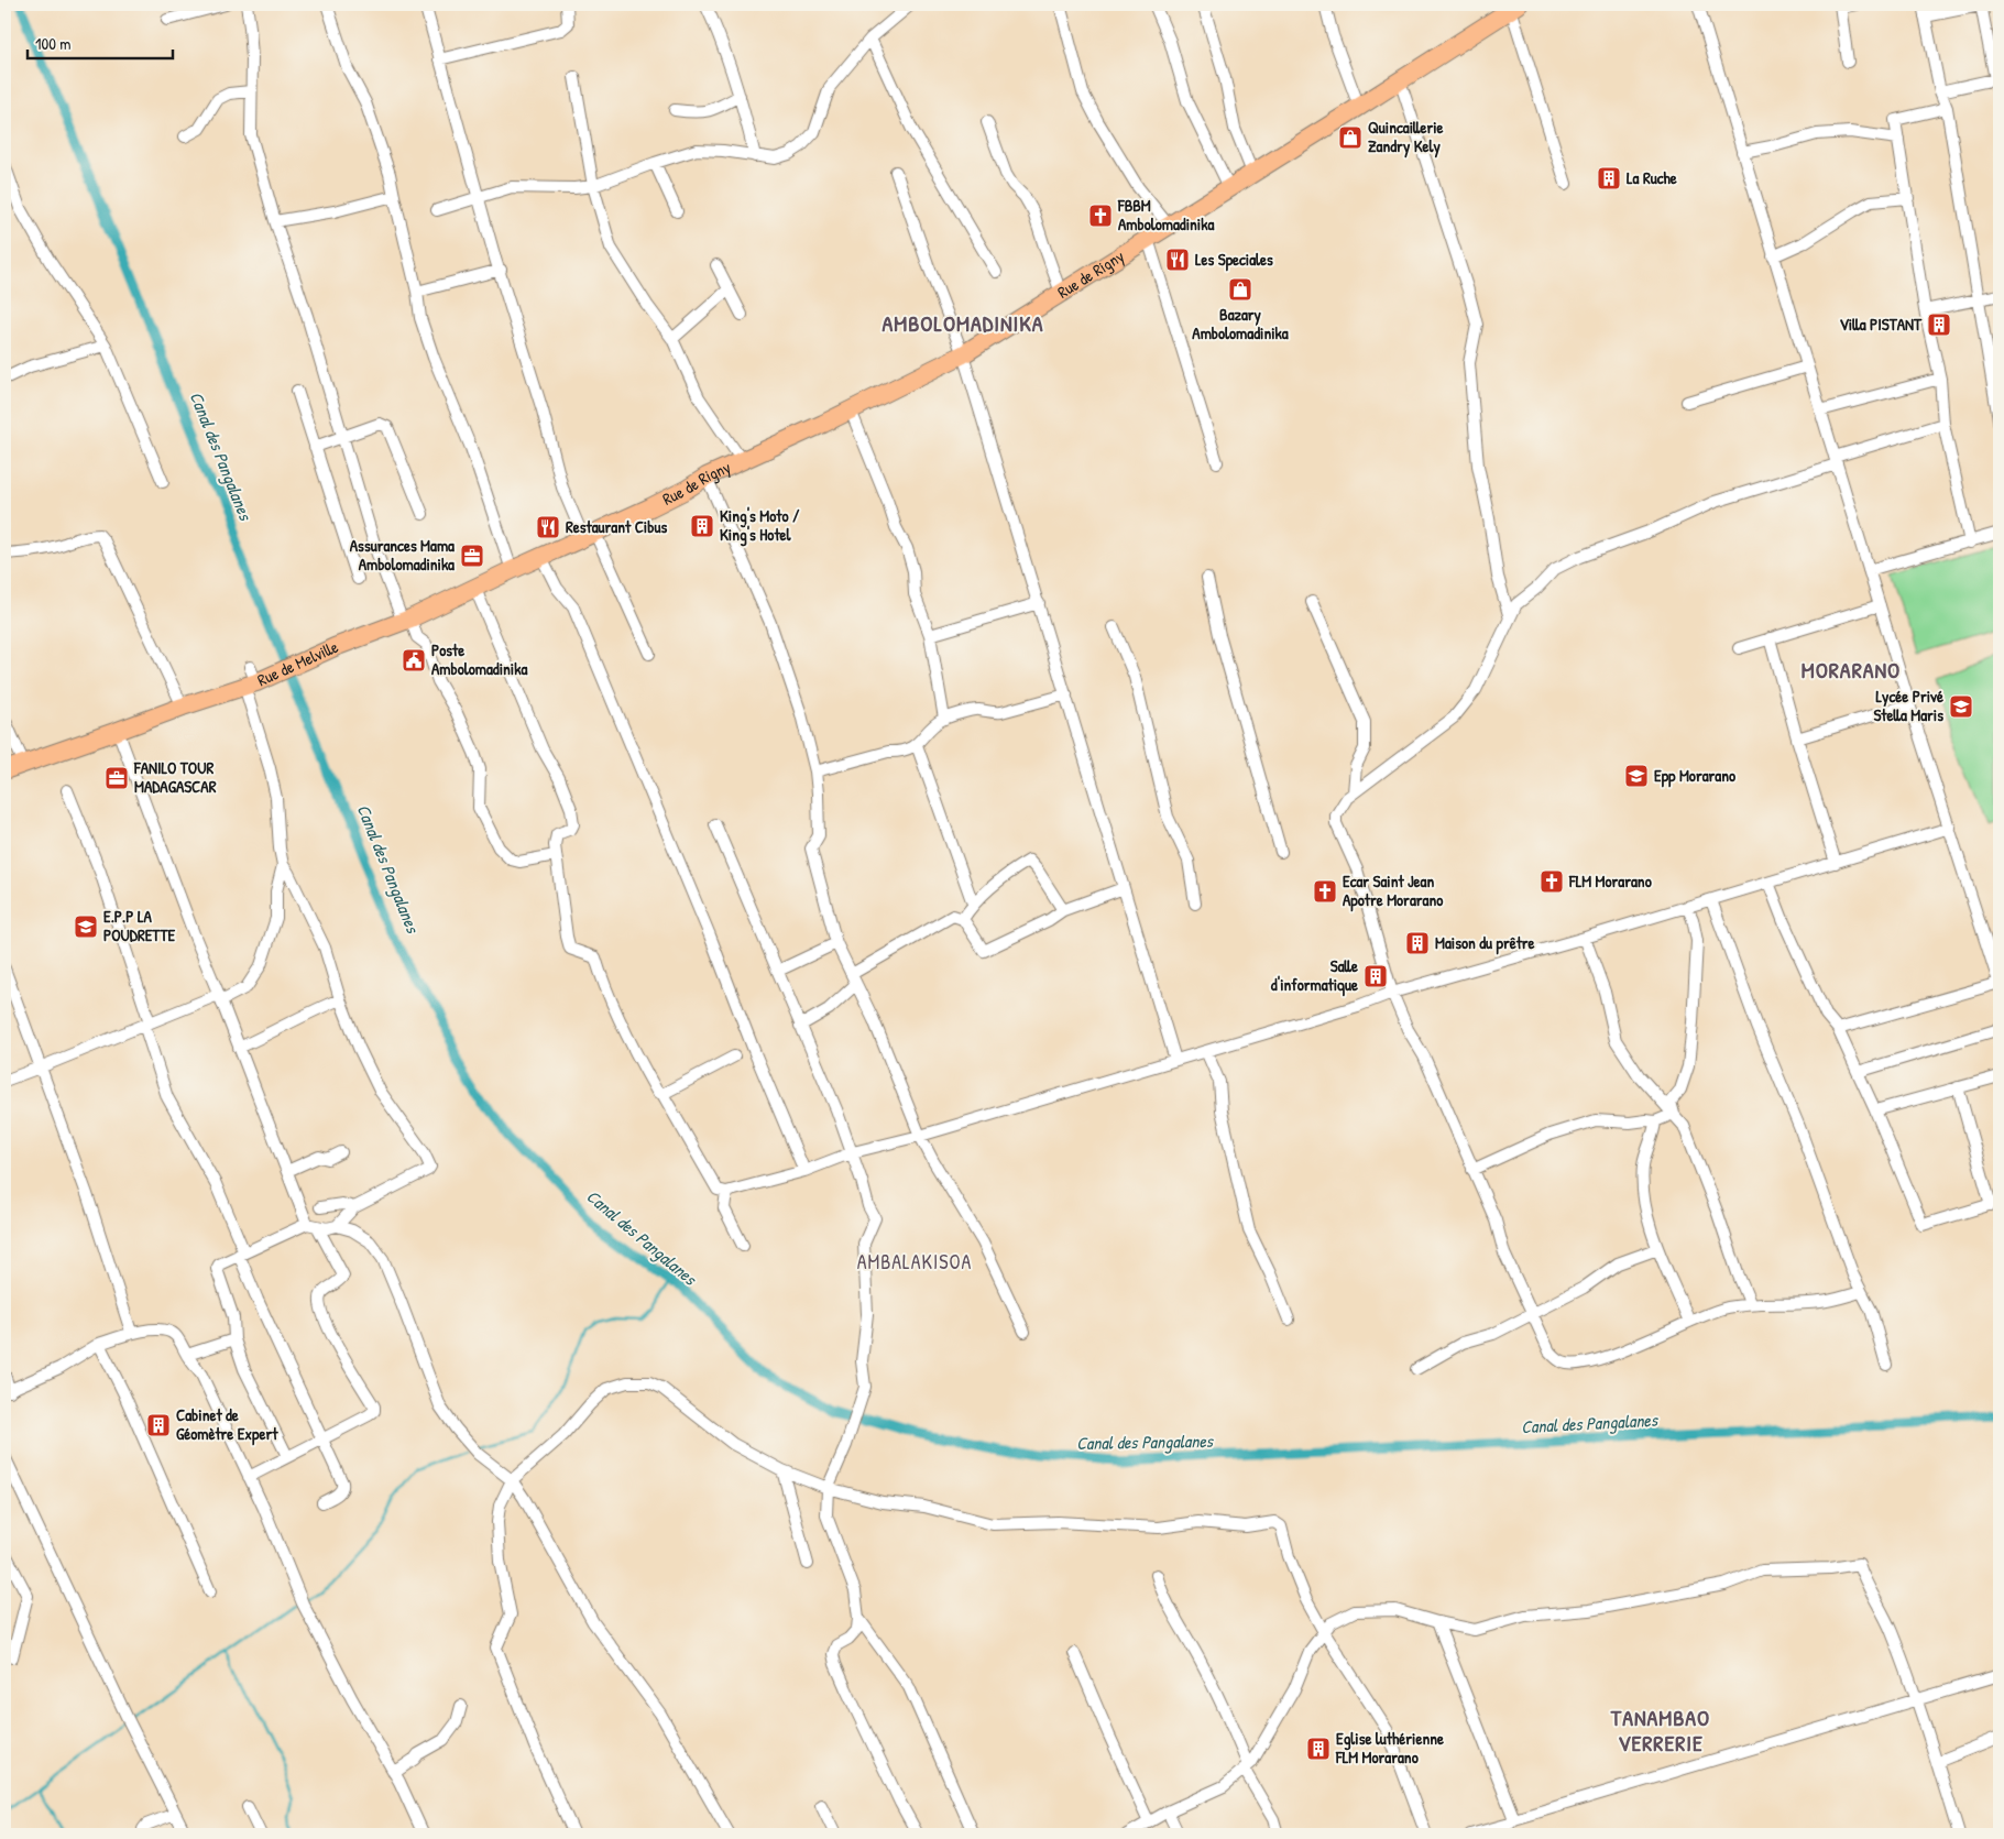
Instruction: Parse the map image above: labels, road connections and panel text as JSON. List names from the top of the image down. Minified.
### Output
{"streets":{"main road":["Rue de Rigny","Rue de Melville"]},"crossings":[["Rue de Rigny","Rue de Melville"]],"districts":["AMBOLOMADINIKA","MORARANO","AMBALAKISOA","TANAMBAO VERRERIE"],"water":["Canal des Pangalanes"],"places":{"shop":["Quincaillerie Zandry Kely","Bazary Ambolomadinika"],"building":["La Ruche","Villa PISTANT","King's Moto / King's Hotel","Maison du prêtre","Salle d'informatique","Cabinet de Géomètre Expert","Eglise luthérienne FLM Morarano"],"church":["FBBM Ambolomadinika","FLM Morarano","Ecar Saint Jean Apotre Morarano"],"restaurant":["Les Speciales","Restaurant Cibus"],"office":["Assurances Mama Ambolomadinika","FANILO TOUR MADAGASCAR"],"public building":["Poste Ambolomadinika"],"school or university":["Lycée Privé Stella Maris","Epp Morarano","E.P.P LA POUDRETTE"]},"scale_bar":"100 m"}
